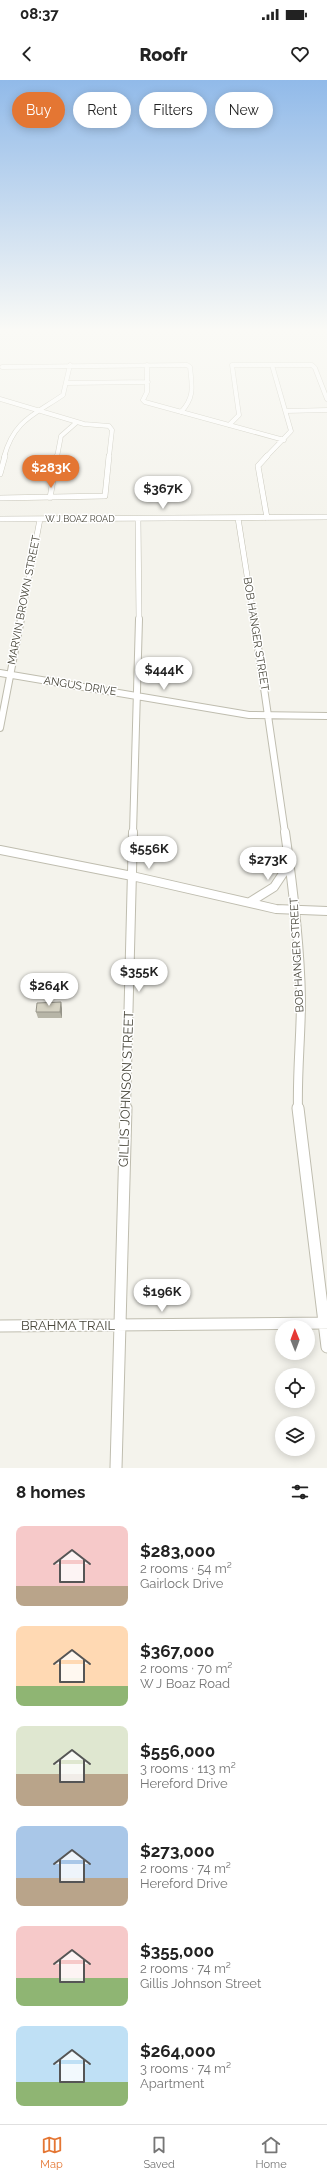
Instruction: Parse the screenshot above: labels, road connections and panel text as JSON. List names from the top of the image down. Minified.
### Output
{"streets":{"street":["W J BOAZ ROAD","MARVIN BROWN STREET","BOB HANGER STREET","ANGUS DRIVE","GILLIS JOHNSON STREET","BRAHMA TRAIL"]},"crossings":[["W J BOAZ ROAD","MARVIN BROWN STREET"],["W J BOAZ ROAD","BOB HANGER STREET"],["W J BOAZ ROAD","GILLIS JOHNSON STREET"],["MARVIN BROWN STREET","ANGUS DRIVE"],["BOB HANGER STREET","ANGUS DRIVE"],["BOB HANGER STREET","BRAHMA TRAIL"],["ANGUS DRIVE","GILLIS JOHNSON STREET"],["GILLIS JOHNSON STREET","BRAHMA TRAIL"]],"north":"top","page":{"status":"08:37","header":"Roofr","chip":["Buy","Rent","Filters","New"],"price":["$283K","$367K","$444K","$556K","$273K","$355K","$264K","$196K"],"heading":"8 homes","list":[{"name":"$283,000","note":"2 rooms · 54 m² · Gairlock Drive"},{"name":"$367,000","note":"2 rooms · 70 m² · W J Boaz Road"},{"name":"$556,000","note":"3 rooms · 113 m² · Hereford Drive"},{"name":"$273,000","note":"2 rooms · 74 m² · Hereford Drive"},{"name":"$355,000","note":"2 rooms · 74 m² · Gillis Johnson Street"},{"name":"$264,000","note":"3 rooms · 74 m² · Apartment"}],"tabs":["Map","Saved","Home"]}}
